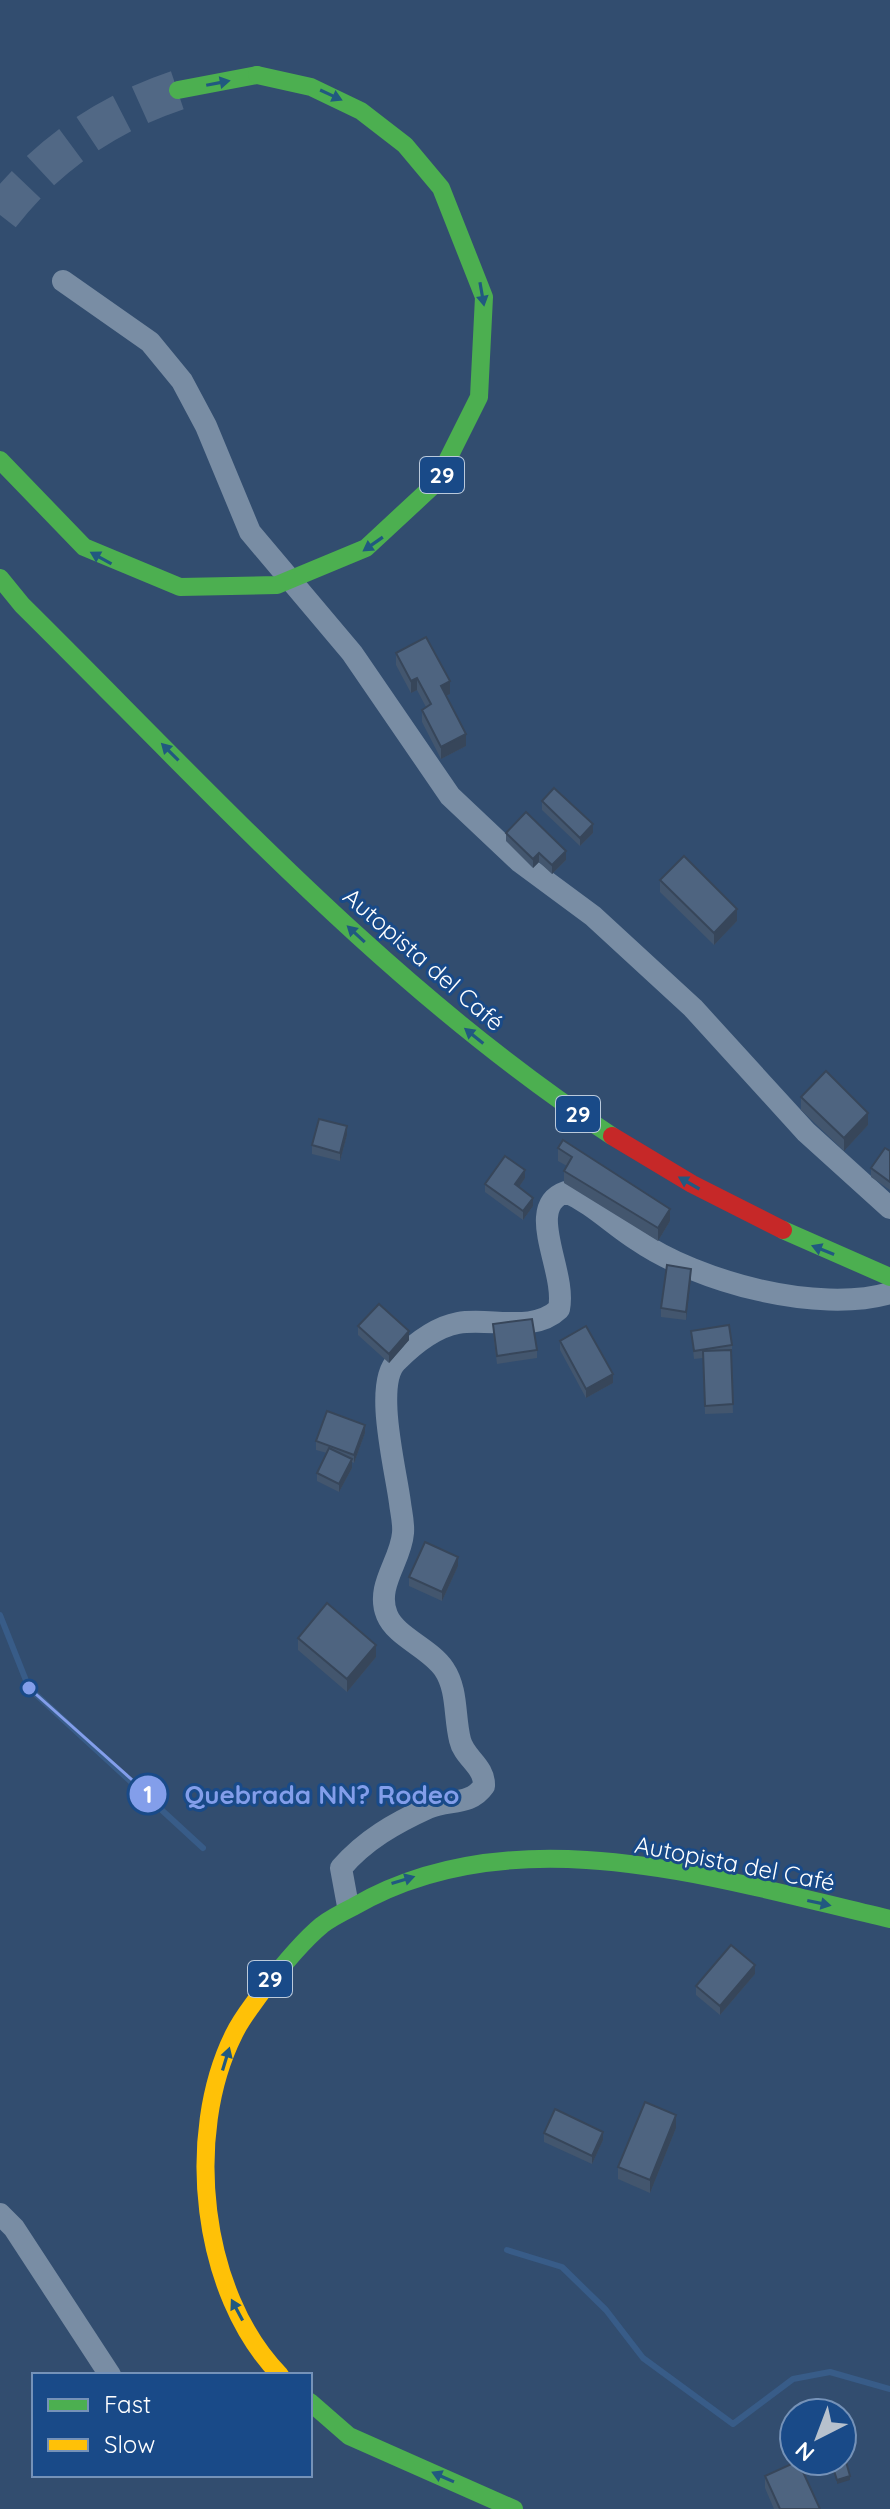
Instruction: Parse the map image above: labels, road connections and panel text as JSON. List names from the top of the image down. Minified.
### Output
{"streets":{"highway":["29","Autopista del Café"]},"places":["Quebrada NN? Rodeo"],"legend":["Fast","Slow"],"north":"bottom left"}
